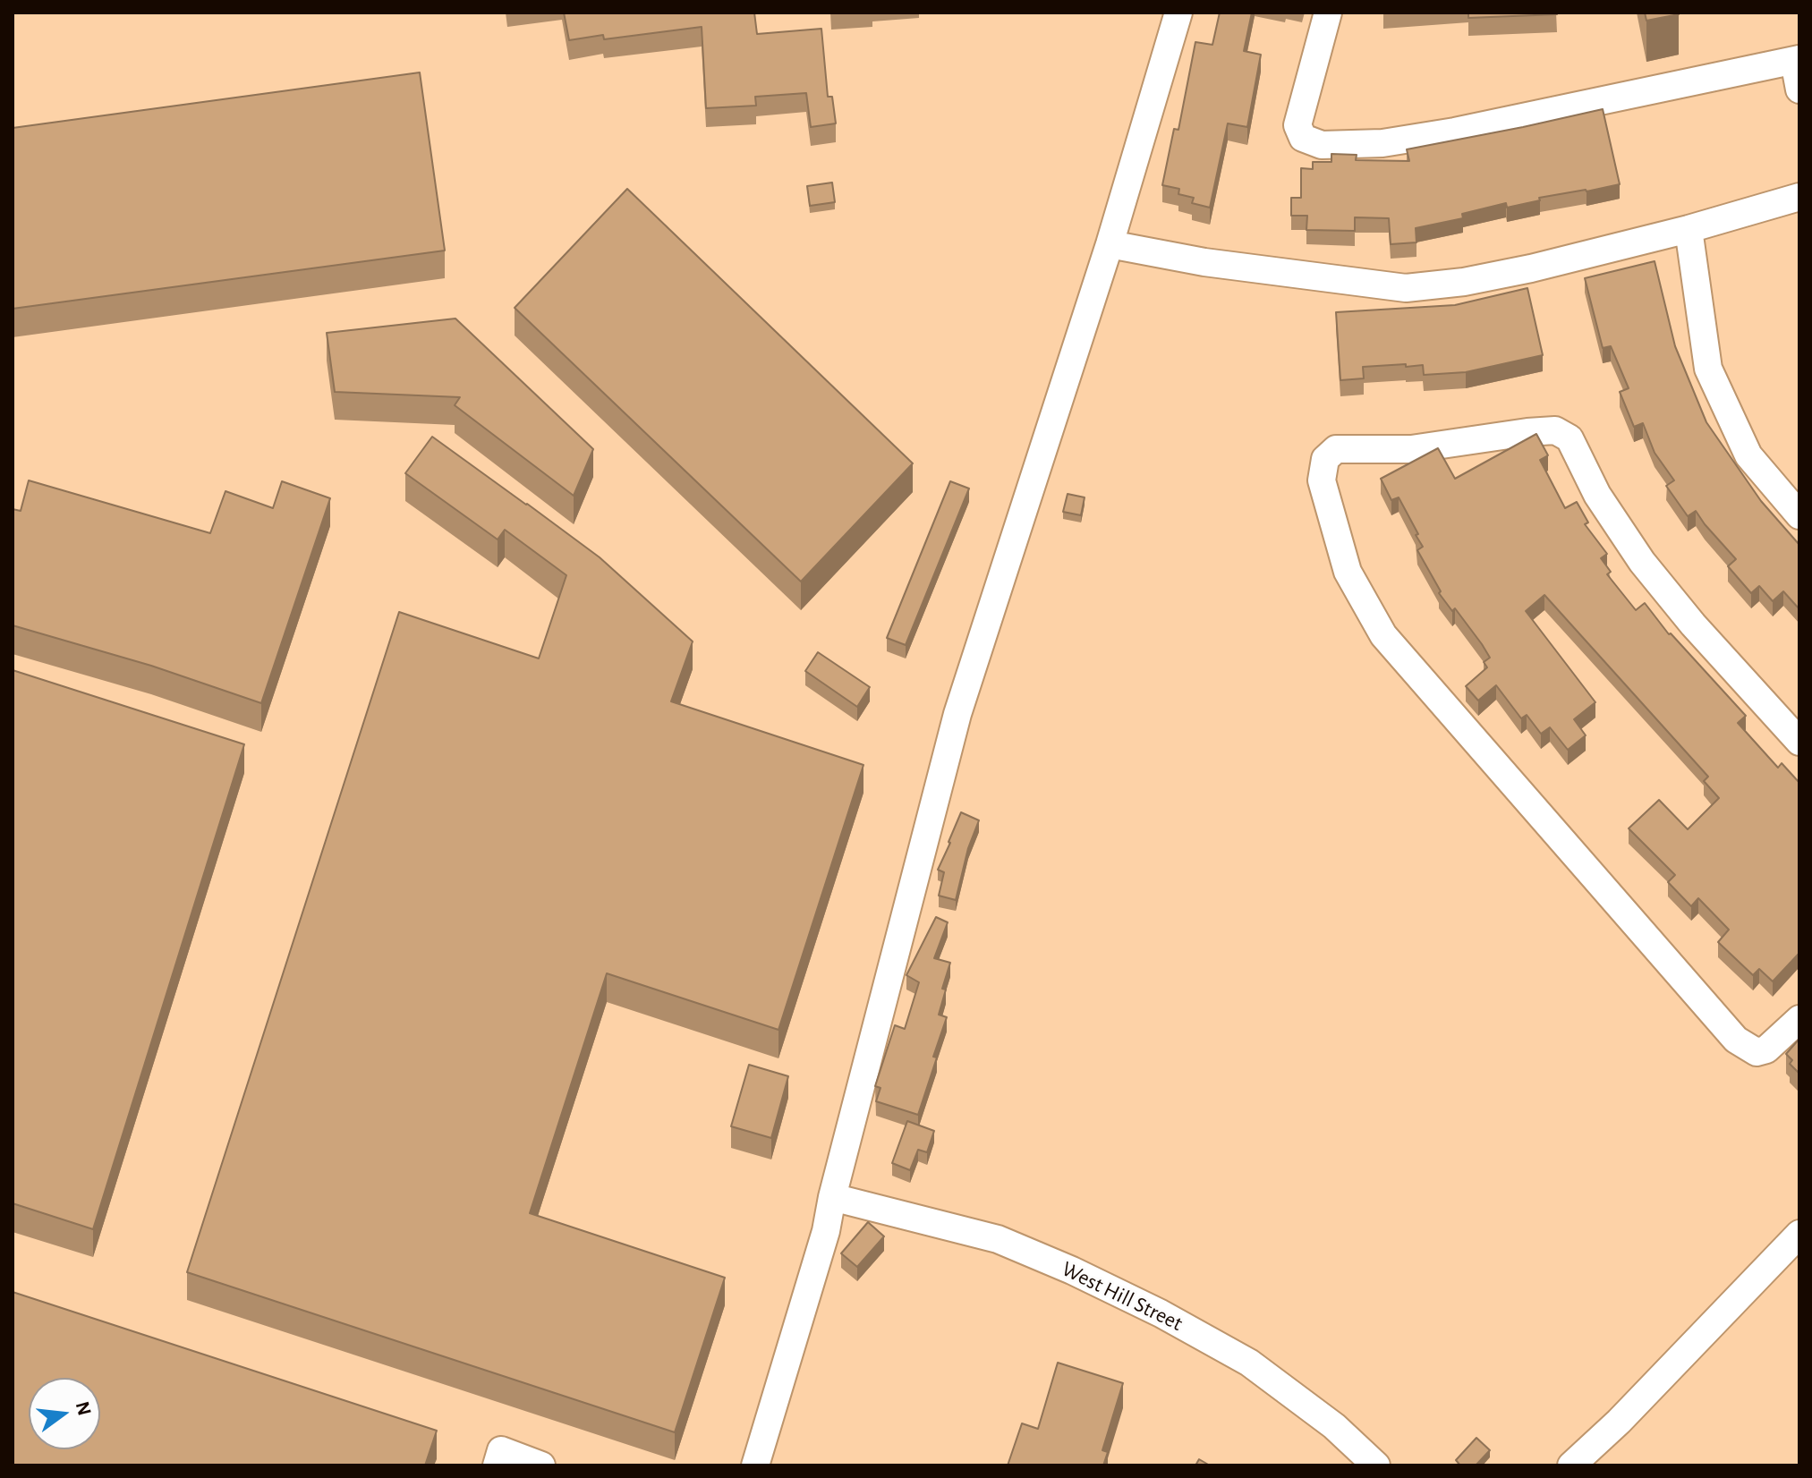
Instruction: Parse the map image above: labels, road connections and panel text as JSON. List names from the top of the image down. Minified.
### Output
{"streets":{"street":["West Hill Street"]},"north":"right"}
